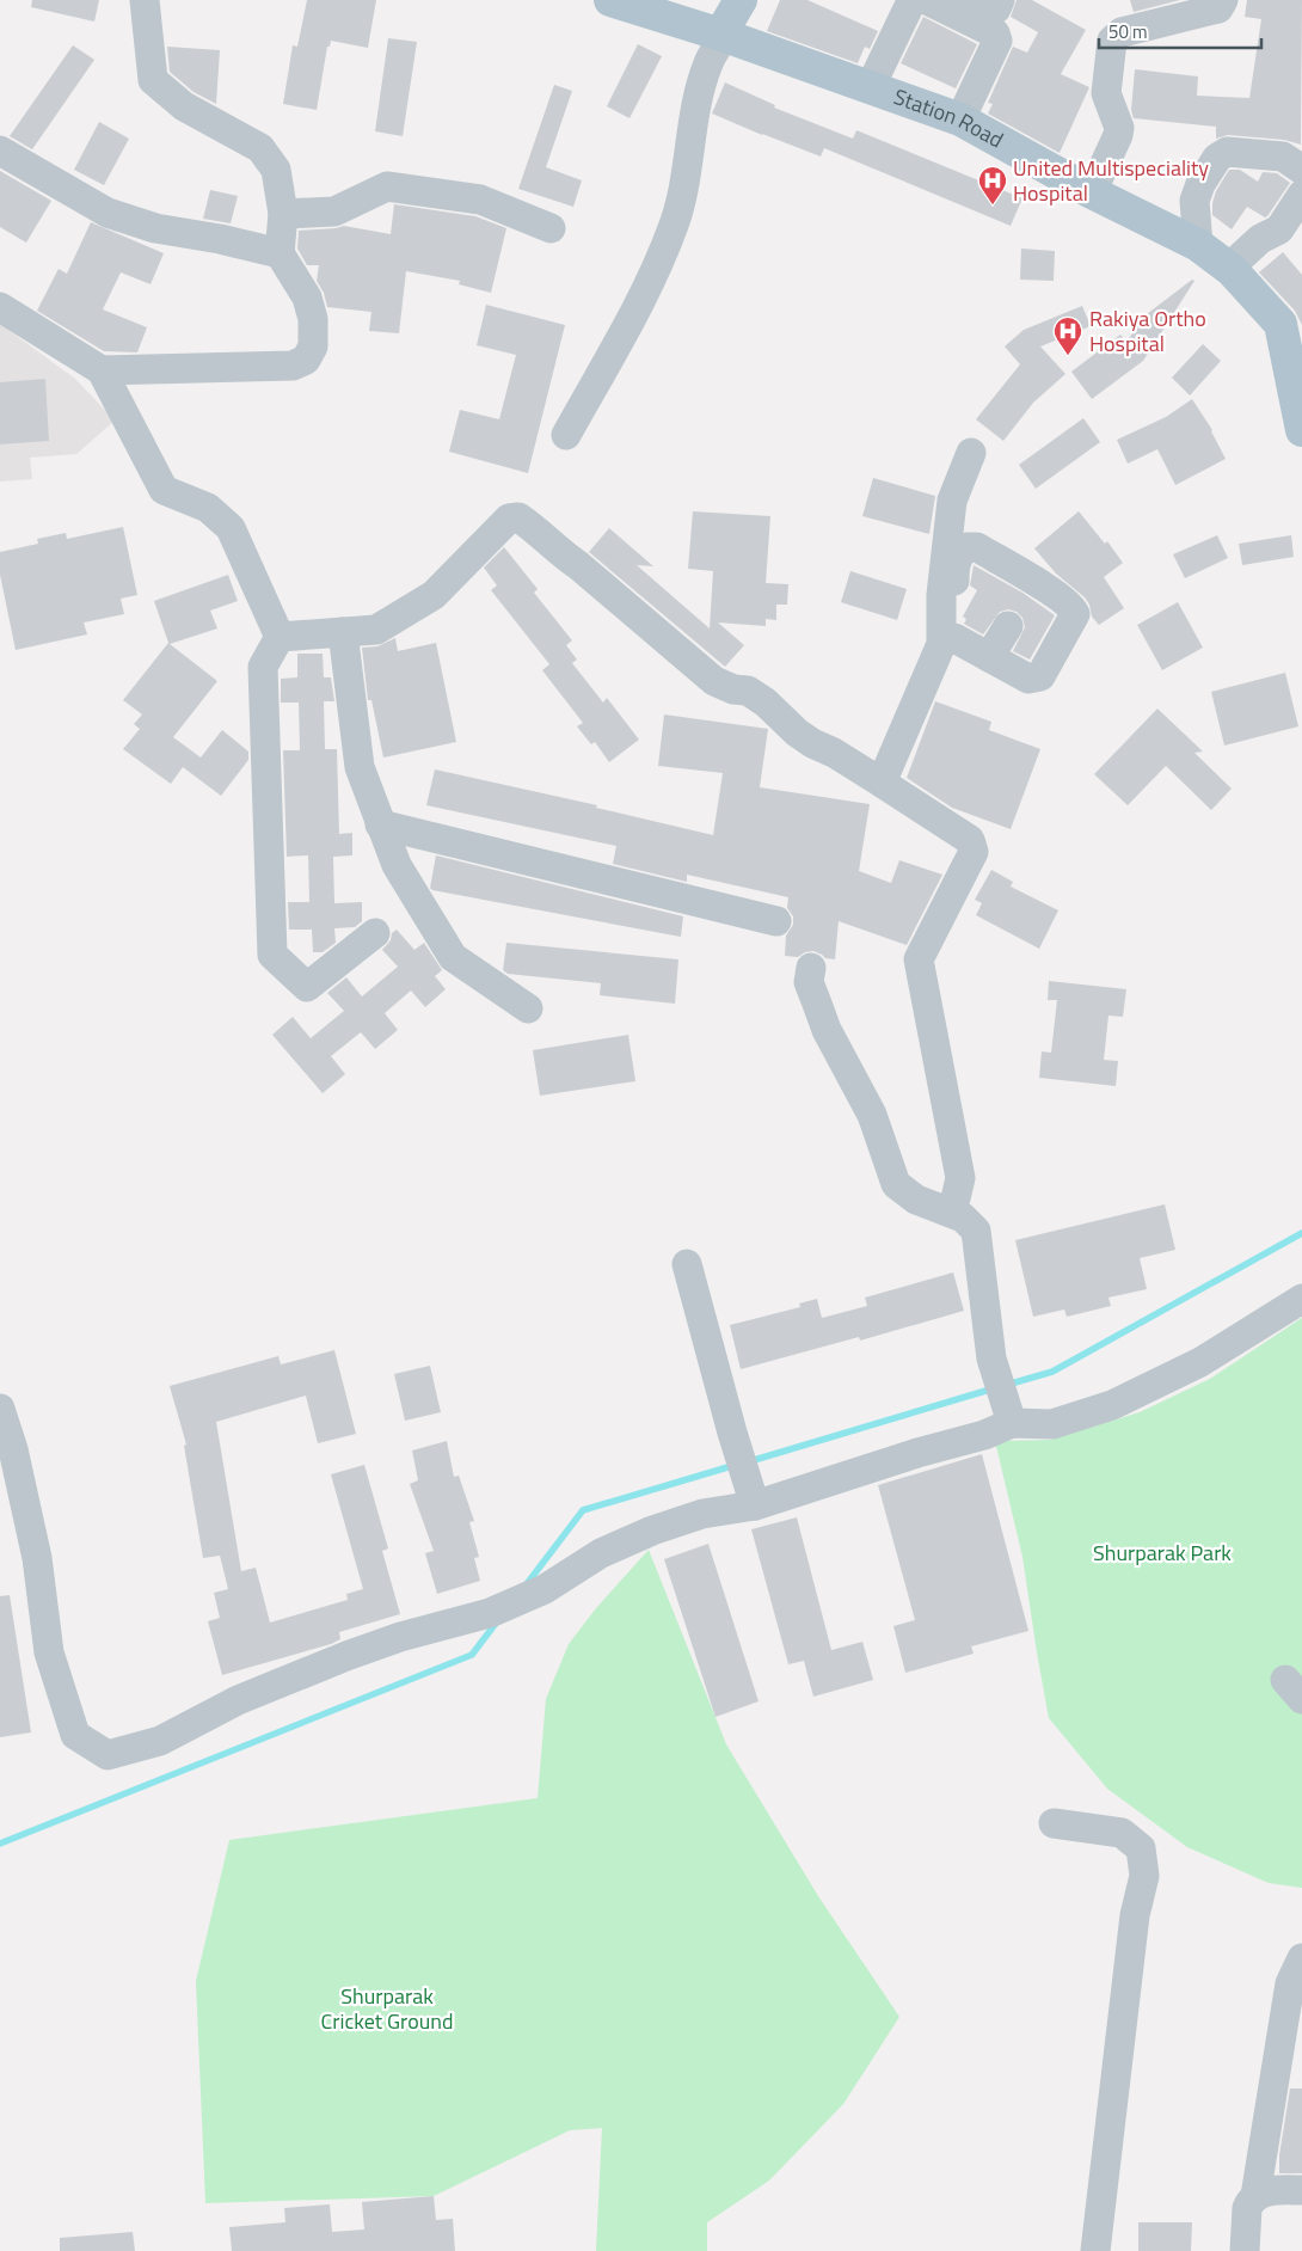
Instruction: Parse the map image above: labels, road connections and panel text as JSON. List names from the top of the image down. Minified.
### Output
{"streets":{"main road":["Station Road"]},"parks":["Shurparak Park","Shurparak Cricket Ground"],"places":{"hospital":["United Multispeciality Hospital","Rakiya Ortho Hospital"]},"scale_bar":"50 m"}
